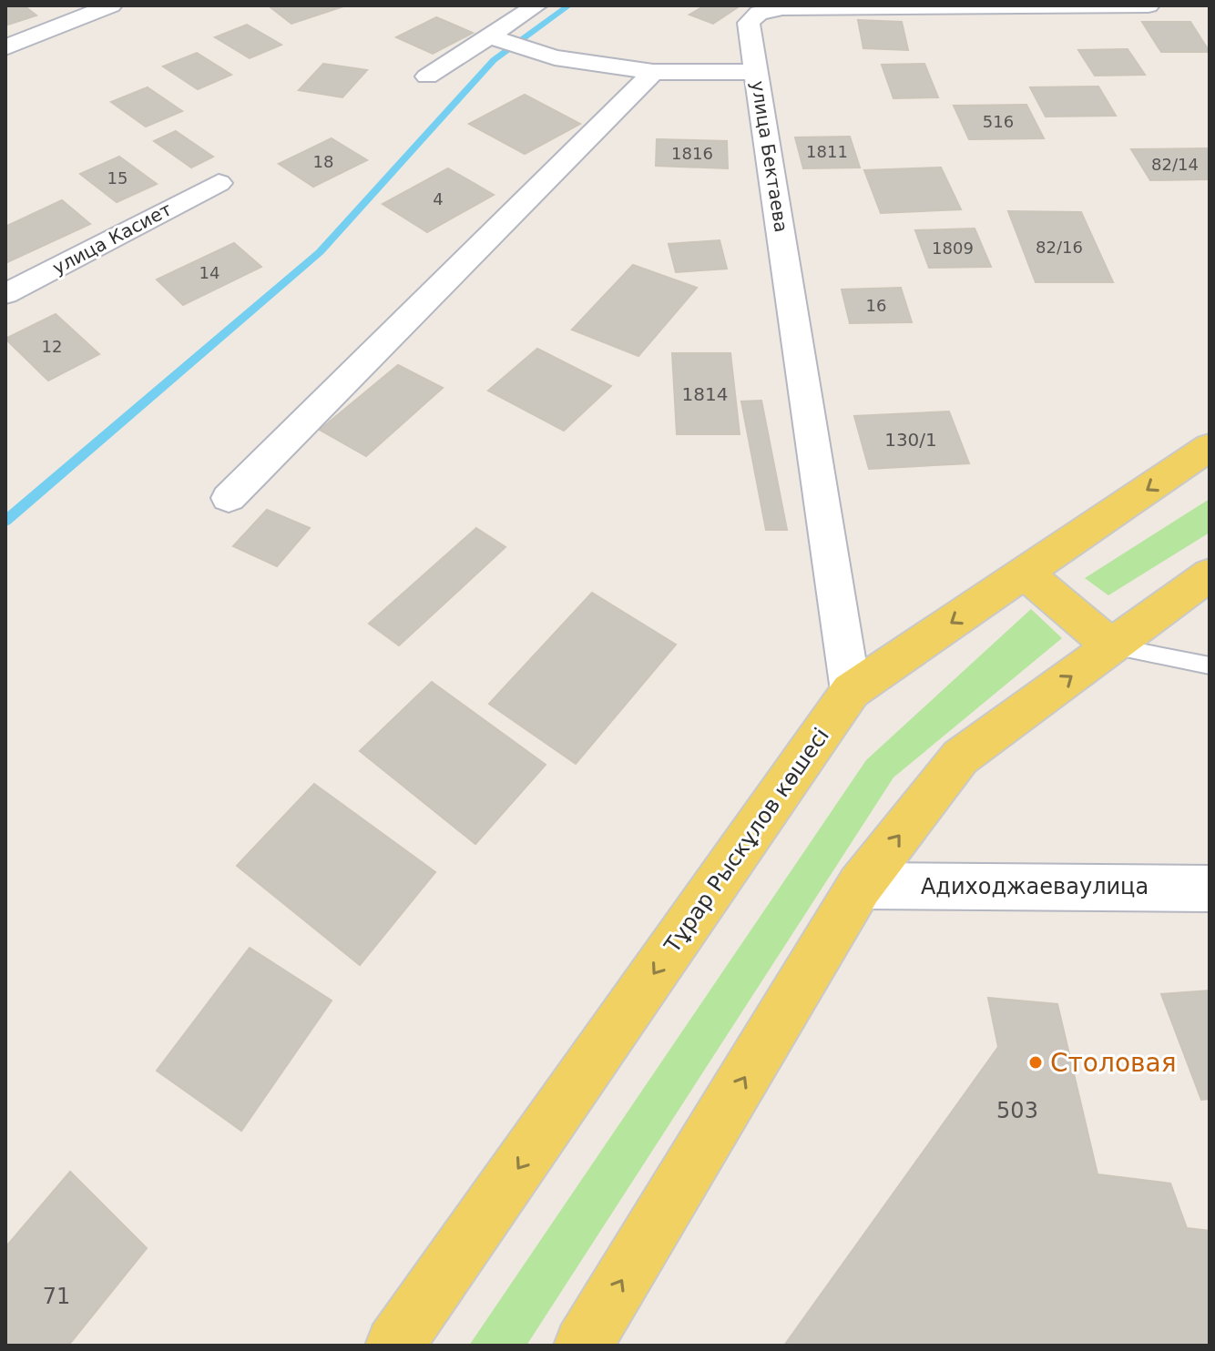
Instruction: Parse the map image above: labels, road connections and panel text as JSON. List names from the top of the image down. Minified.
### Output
{"streets":{"main road":["Тұрар Рыскұлов көшесі"],"street":["улица Бектаева","улица Касиет","Адиходжаеваулица"]},"crossings":[["улица Бектаева","Тұрар Рыскұлов көшесі"]],"places":["Столовая"],"house_numbers":["516","1811","1816","18","82/14","15","4","82/16","1809","14","16","12","1814","130/1","503","71"]}
